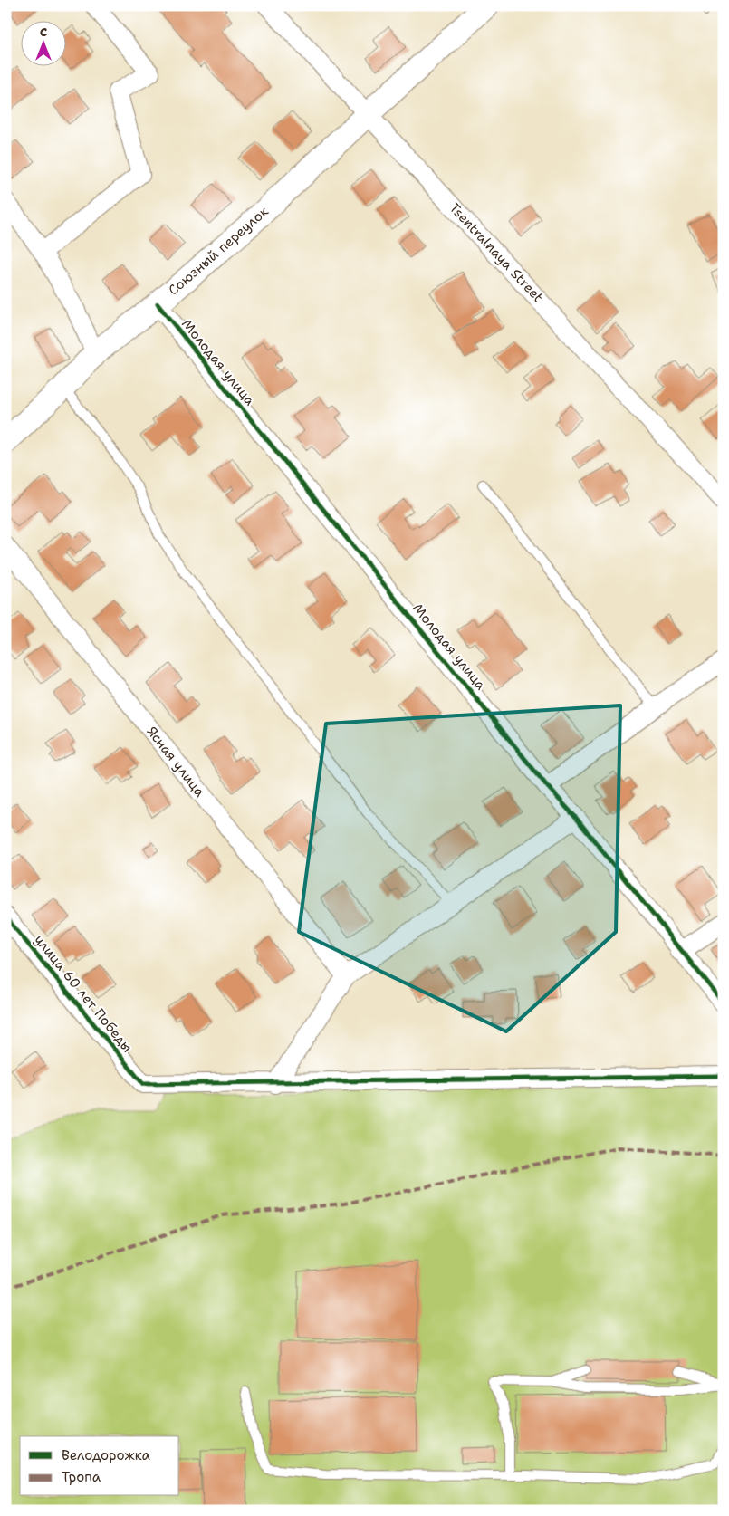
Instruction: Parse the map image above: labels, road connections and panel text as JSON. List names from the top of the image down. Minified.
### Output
{"streets":{"street":["Союзный переулок","Tsentralnaya Street","Молодая улица","Ясная улица","улица 60 лет Победы"]},"crossings":[["Союзный переулок","Tsentralnaya Street"],["Союзный переулок","Молодая улица"]],"legend":["Велодорожка","Тропа"],"north":"top"}
